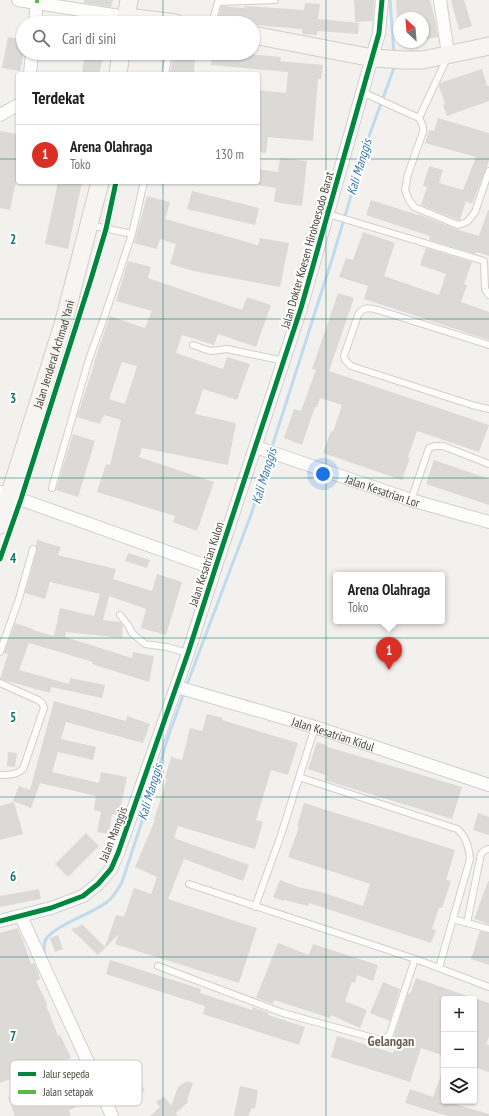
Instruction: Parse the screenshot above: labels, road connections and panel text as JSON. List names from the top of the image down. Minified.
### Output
{"streets":{"main road":["Jalan Jenderal Achmad Yani"],"street":["Jalan Dokter Koesen Hirohoesodo Barat","Jalan Kesatrian Lor","Jalan Kesatrian Kulon","Jalan Kesatrian Kidul","Jalan Manggis"]},"crossings":[["Jalan Dokter Koesen Hirohoesodo Barat","Jalan Kesatrian Lor"],["Jalan Dokter Koesen Hirohoesodo Barat","Jalan Kesatrian Kulon"],["Jalan Kesatrian Lor","Jalan Kesatrian Kulon"],["Jalan Kesatrian Kulon","Jalan Kesatrian Kidul"],["Jalan Kesatrian Kulon","Jalan Manggis"],["Jalan Kesatrian Kidul","Jalan Manggis"]],"districts":["Gelangan"],"water":["Kali Manggis"],"legend":["Jalur sepeda","Jalan setapak"],"north":"top left","page":{"search":"Cari di sini","heading":"Terdekat","list":[{"mark":"1","name":"Arena Olahraga","note":"Toko","value":"130 m"}],"popup":["Arena Olahraga","Toko"],"pins":"1","map_buttons":["+","−"]},"grid":{"rows":["2","3","4","5","6","7"]}}
